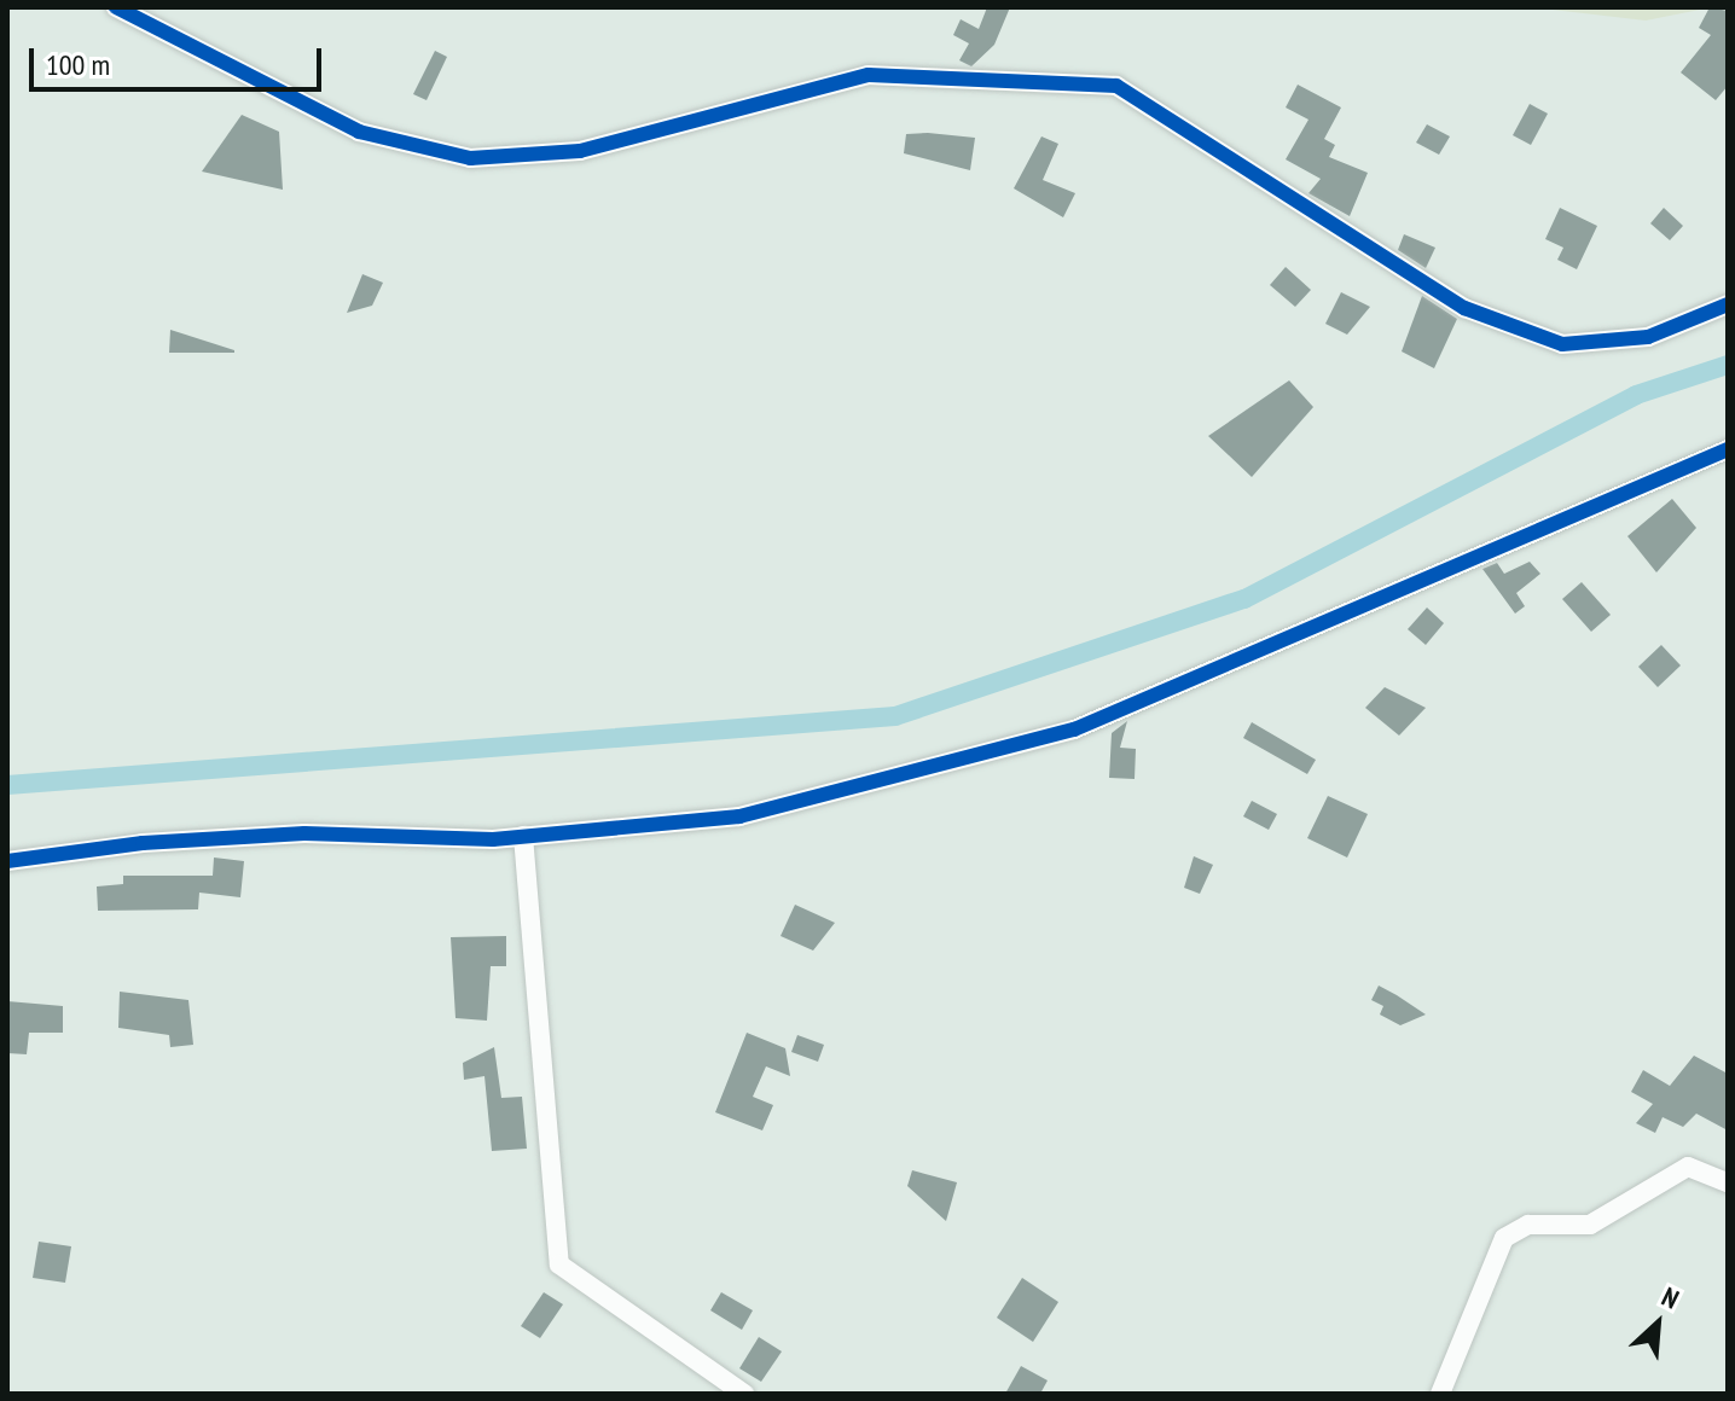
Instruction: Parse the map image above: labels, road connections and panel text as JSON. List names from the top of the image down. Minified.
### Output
{"scale_bar":"100 m","north":"top right"}
